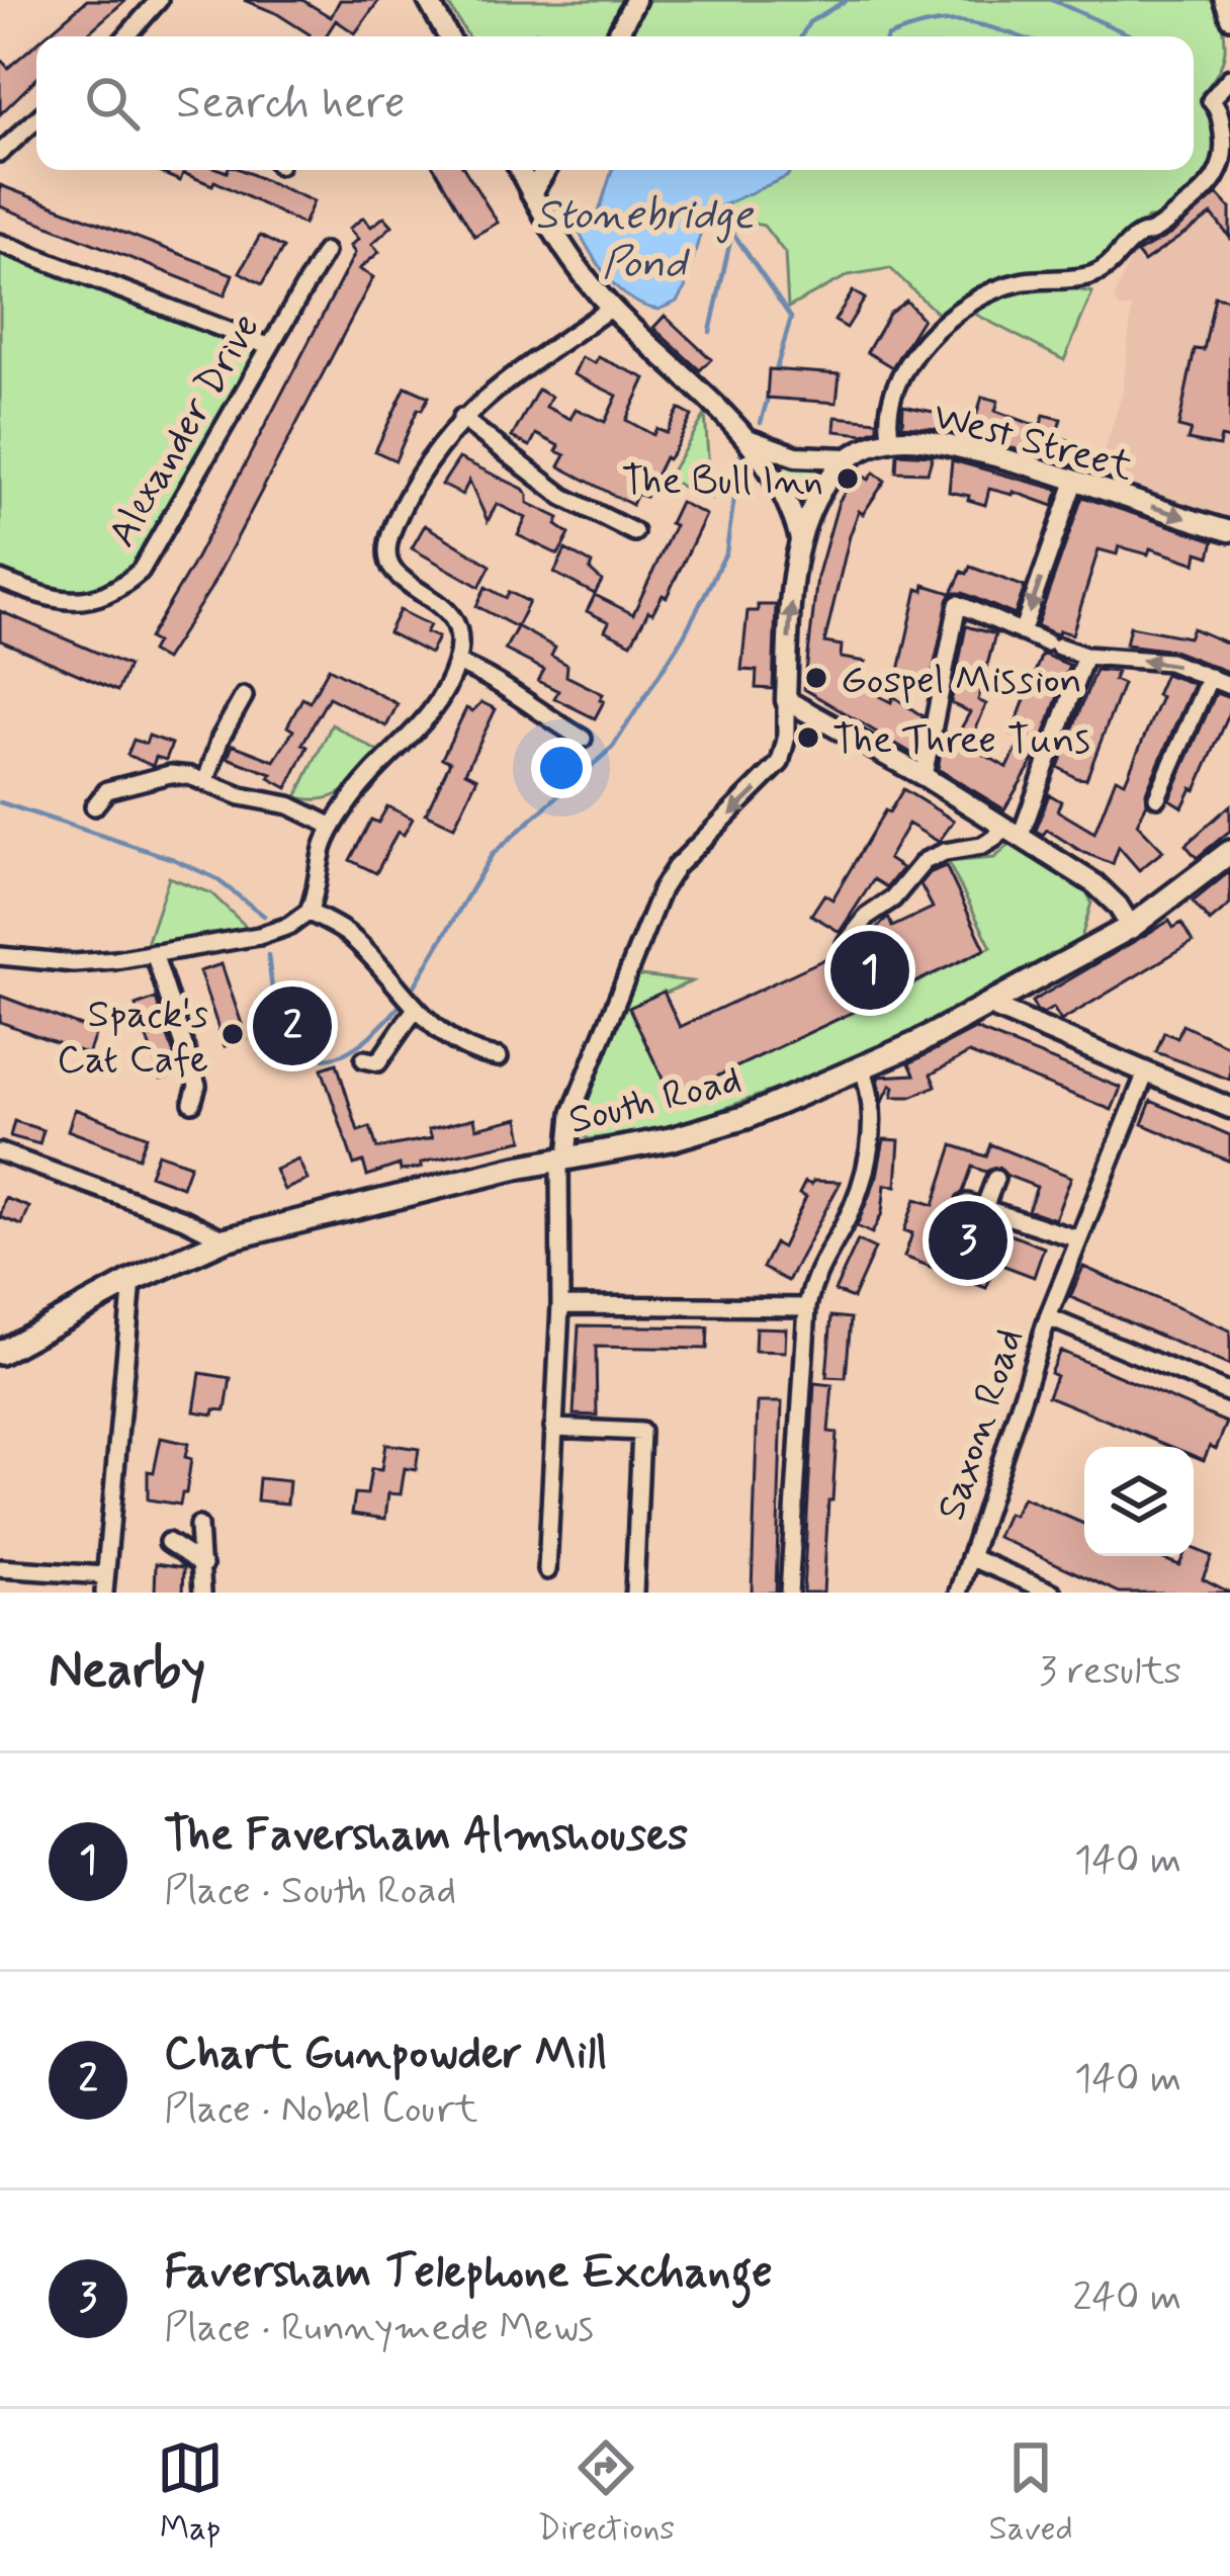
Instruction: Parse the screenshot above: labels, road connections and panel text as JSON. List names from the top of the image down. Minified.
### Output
{"streets":{"main road":["South Road"],"street":["Alexander Drive","West Street","Saxon Road"]},"water":["Stonebridge Pond"],"places":["The Bull Inn","Gospel Mission","The Three Tuns","Spack's Cat Cafe"],"page":{"search":"Search here","pins":["1","2","3"],"heading":["Nearby","3 results"],"list":[{"mark":"1","name":"The Faversham Almshouses","note":"Place · South Road","value":"140 m"},{"mark":"2","name":"Chart Gunpowder Mill","note":"Place · Nobel Court","value":"140 m"},{"mark":"3","name":"Faversham Telephone Exchange","note":"Place · Runnymede Mews","value":"240 m"}],"nav":["Map","Directions","Saved"]}}
